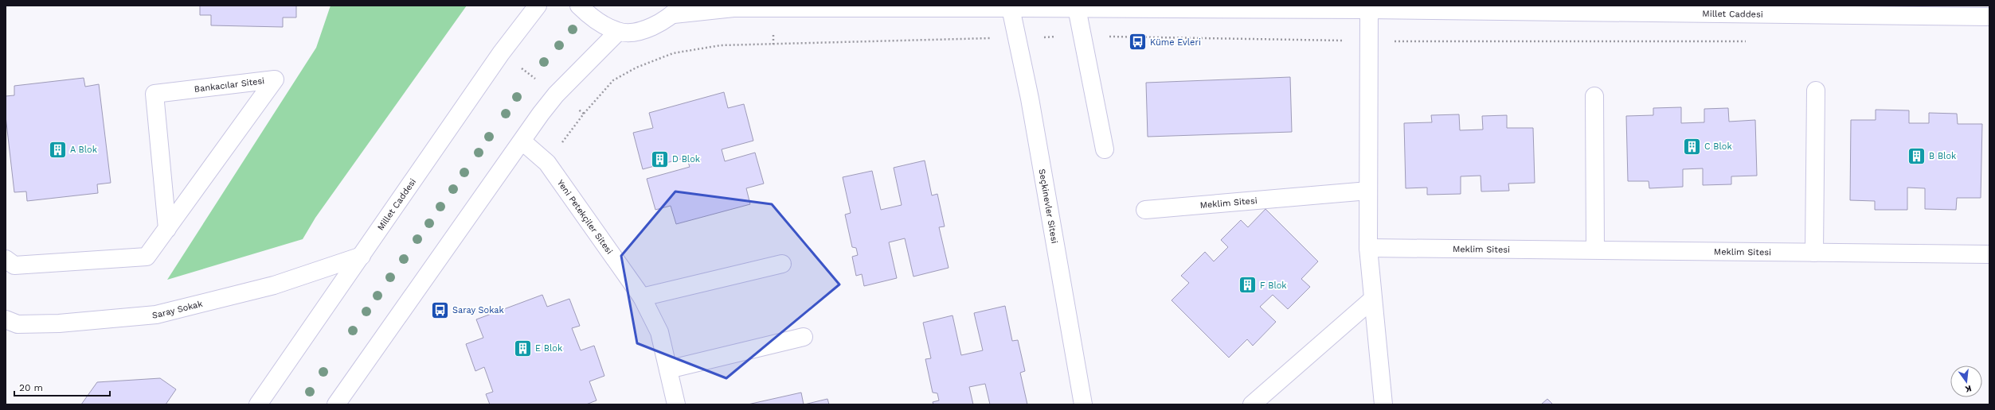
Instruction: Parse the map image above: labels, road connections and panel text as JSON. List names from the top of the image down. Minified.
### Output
{"streets":{"main road":["Millet Caddesi","Bankacılar Sitesi","Meklim Sitesi","Seçkinevler Sitesi","Yeni Petekçiler Sitesi","Saray Sokak"]},"crossings":[["Millet Caddesi","Seçkinevler Sitesi"],["Millet Caddesi","Saray Sokak"]],"places":{"bus stop":["Küme Evleri","Saray Sokak"],"building":["C Blok","A Blok","B Blok","D Blok","F Blok","E Blok"]},"scale_bar":"20 m","north":"bottom"}
